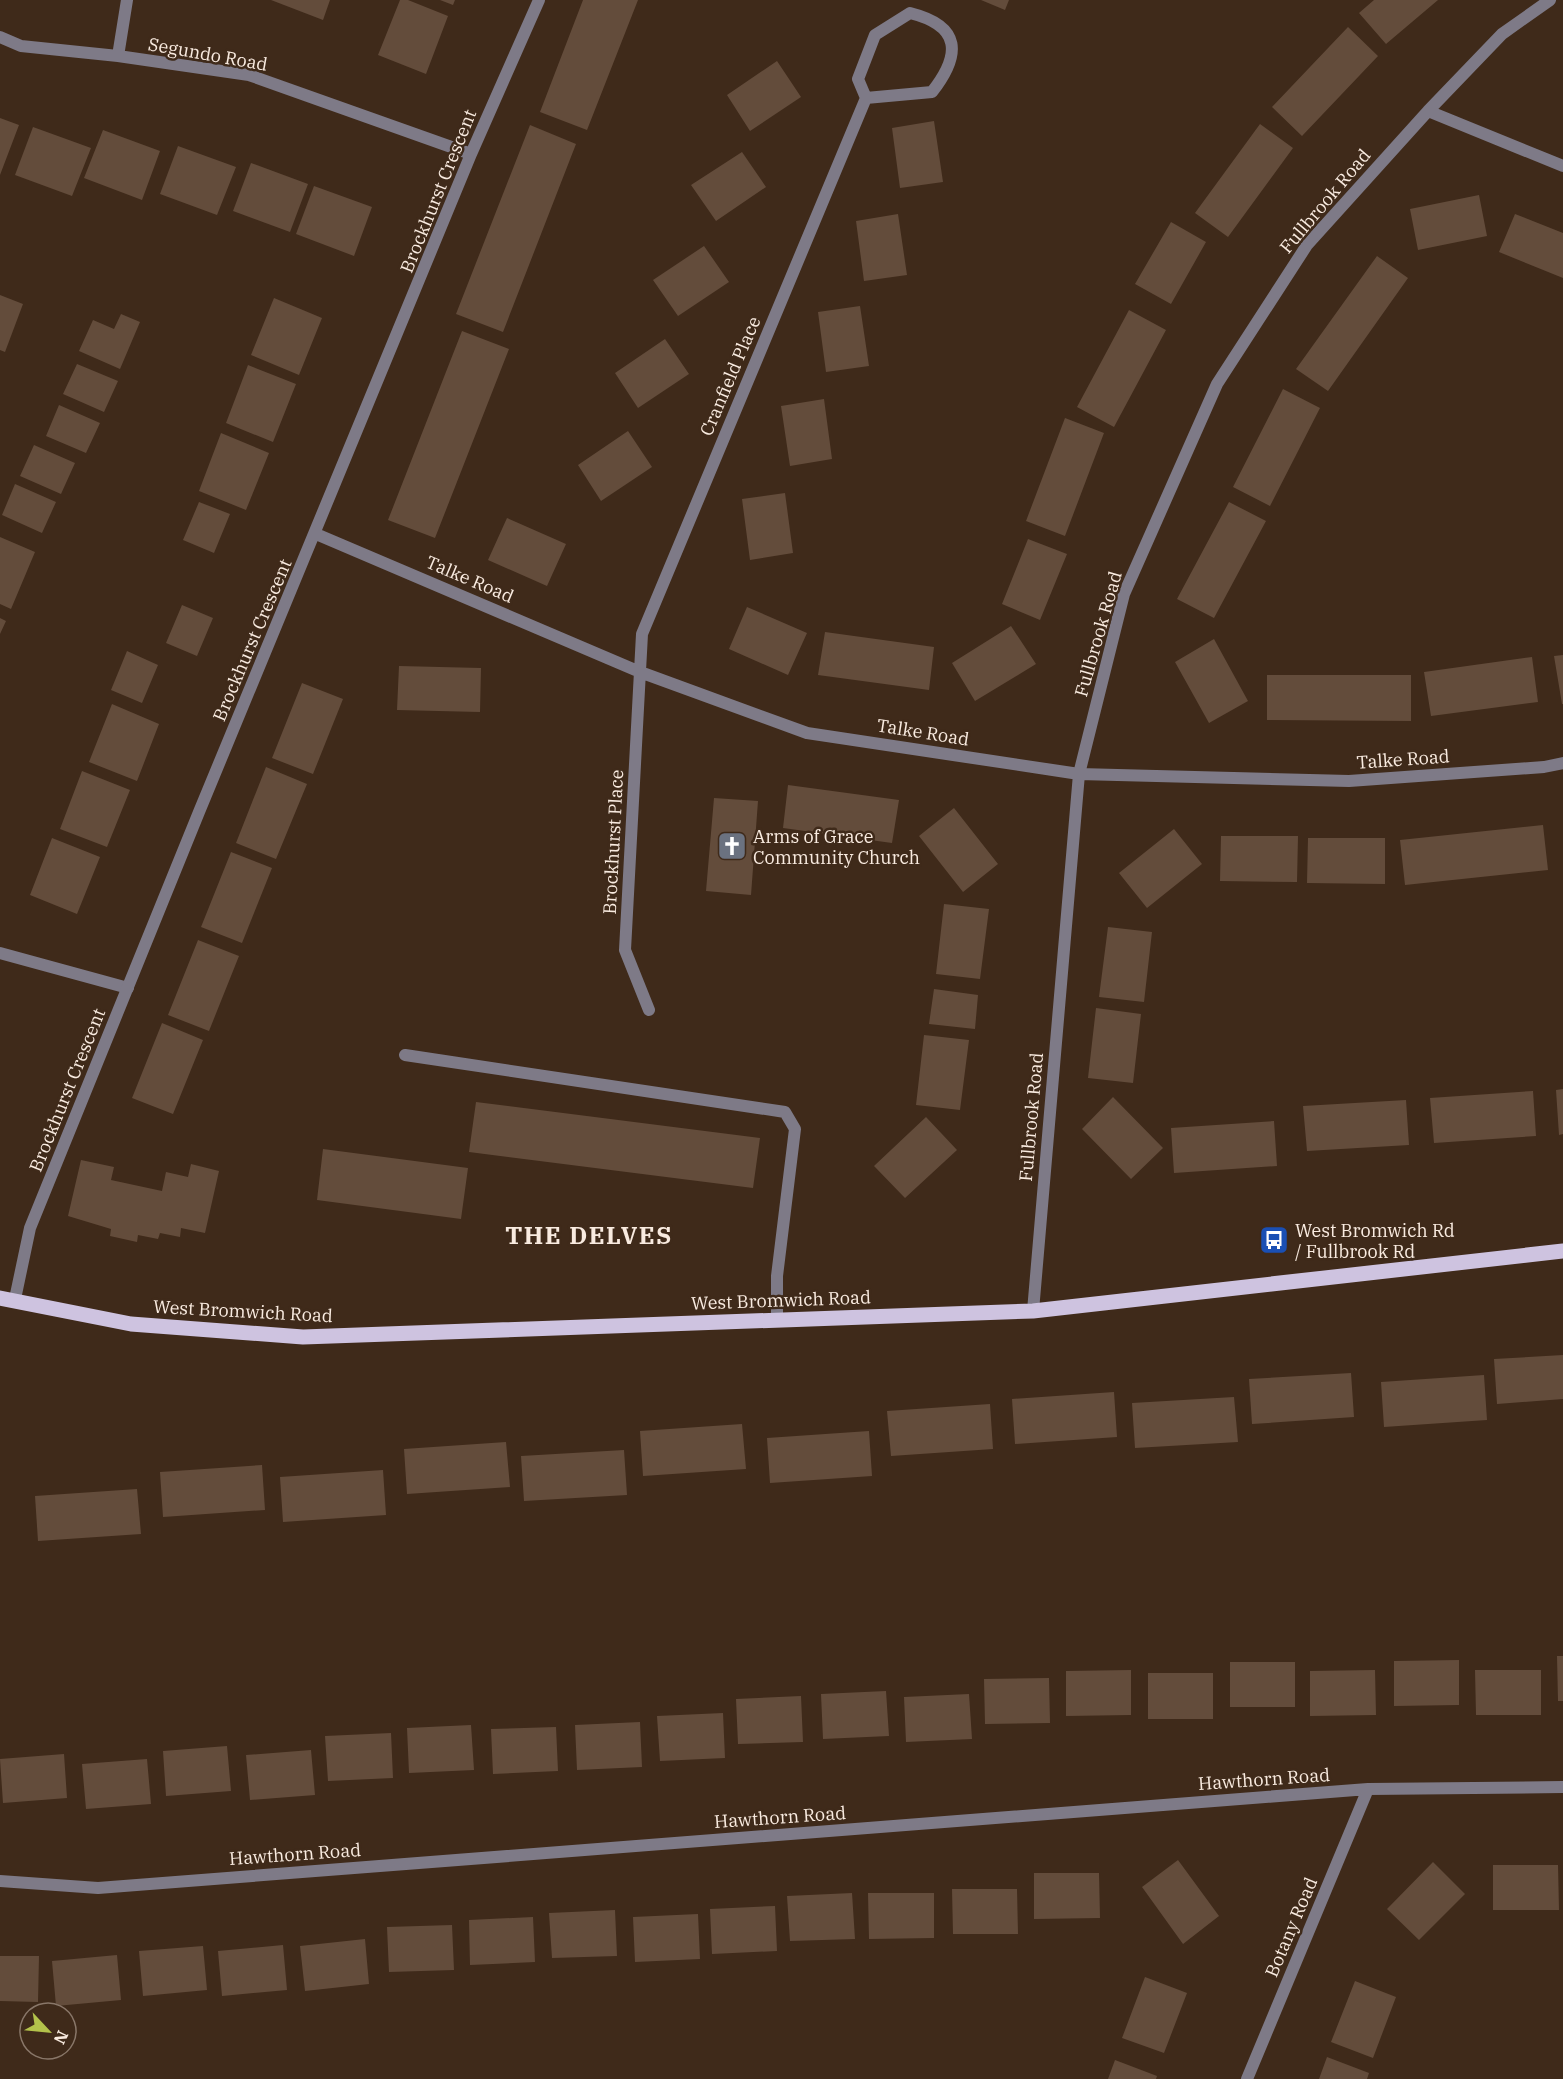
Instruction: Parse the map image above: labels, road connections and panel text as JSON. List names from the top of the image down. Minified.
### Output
{"streets":{"main road":["West Bromwich Road"],"street":["Segundo Road","Brockhurst Crescent","Fullbrook Road","Cranfield Place","Talke Road","Brockhurst Place","Hawthorn Road","Botany Road"]},"crossings":[["Segundo Road","Brockhurst Crescent"],["Brockhurst Crescent","Talke Road"],["Brockhurst Crescent","West Bromwich Road"],["Fullbrook Road","Talke Road"],["Fullbrook Road","West Bromwich Road"],["Cranfield Place","Talke Road"],["Cranfield Place","Brockhurst Place"],["Talke Road","Brockhurst Place"],["Hawthorn Road","Botany Road"]],"districts":["THE DELVES"],"places":{"church":["Arms of Grace Community Church"],"bus stop":["West Bromwich Rd / Fullbrook Rd"]},"north":"bottom right"}
